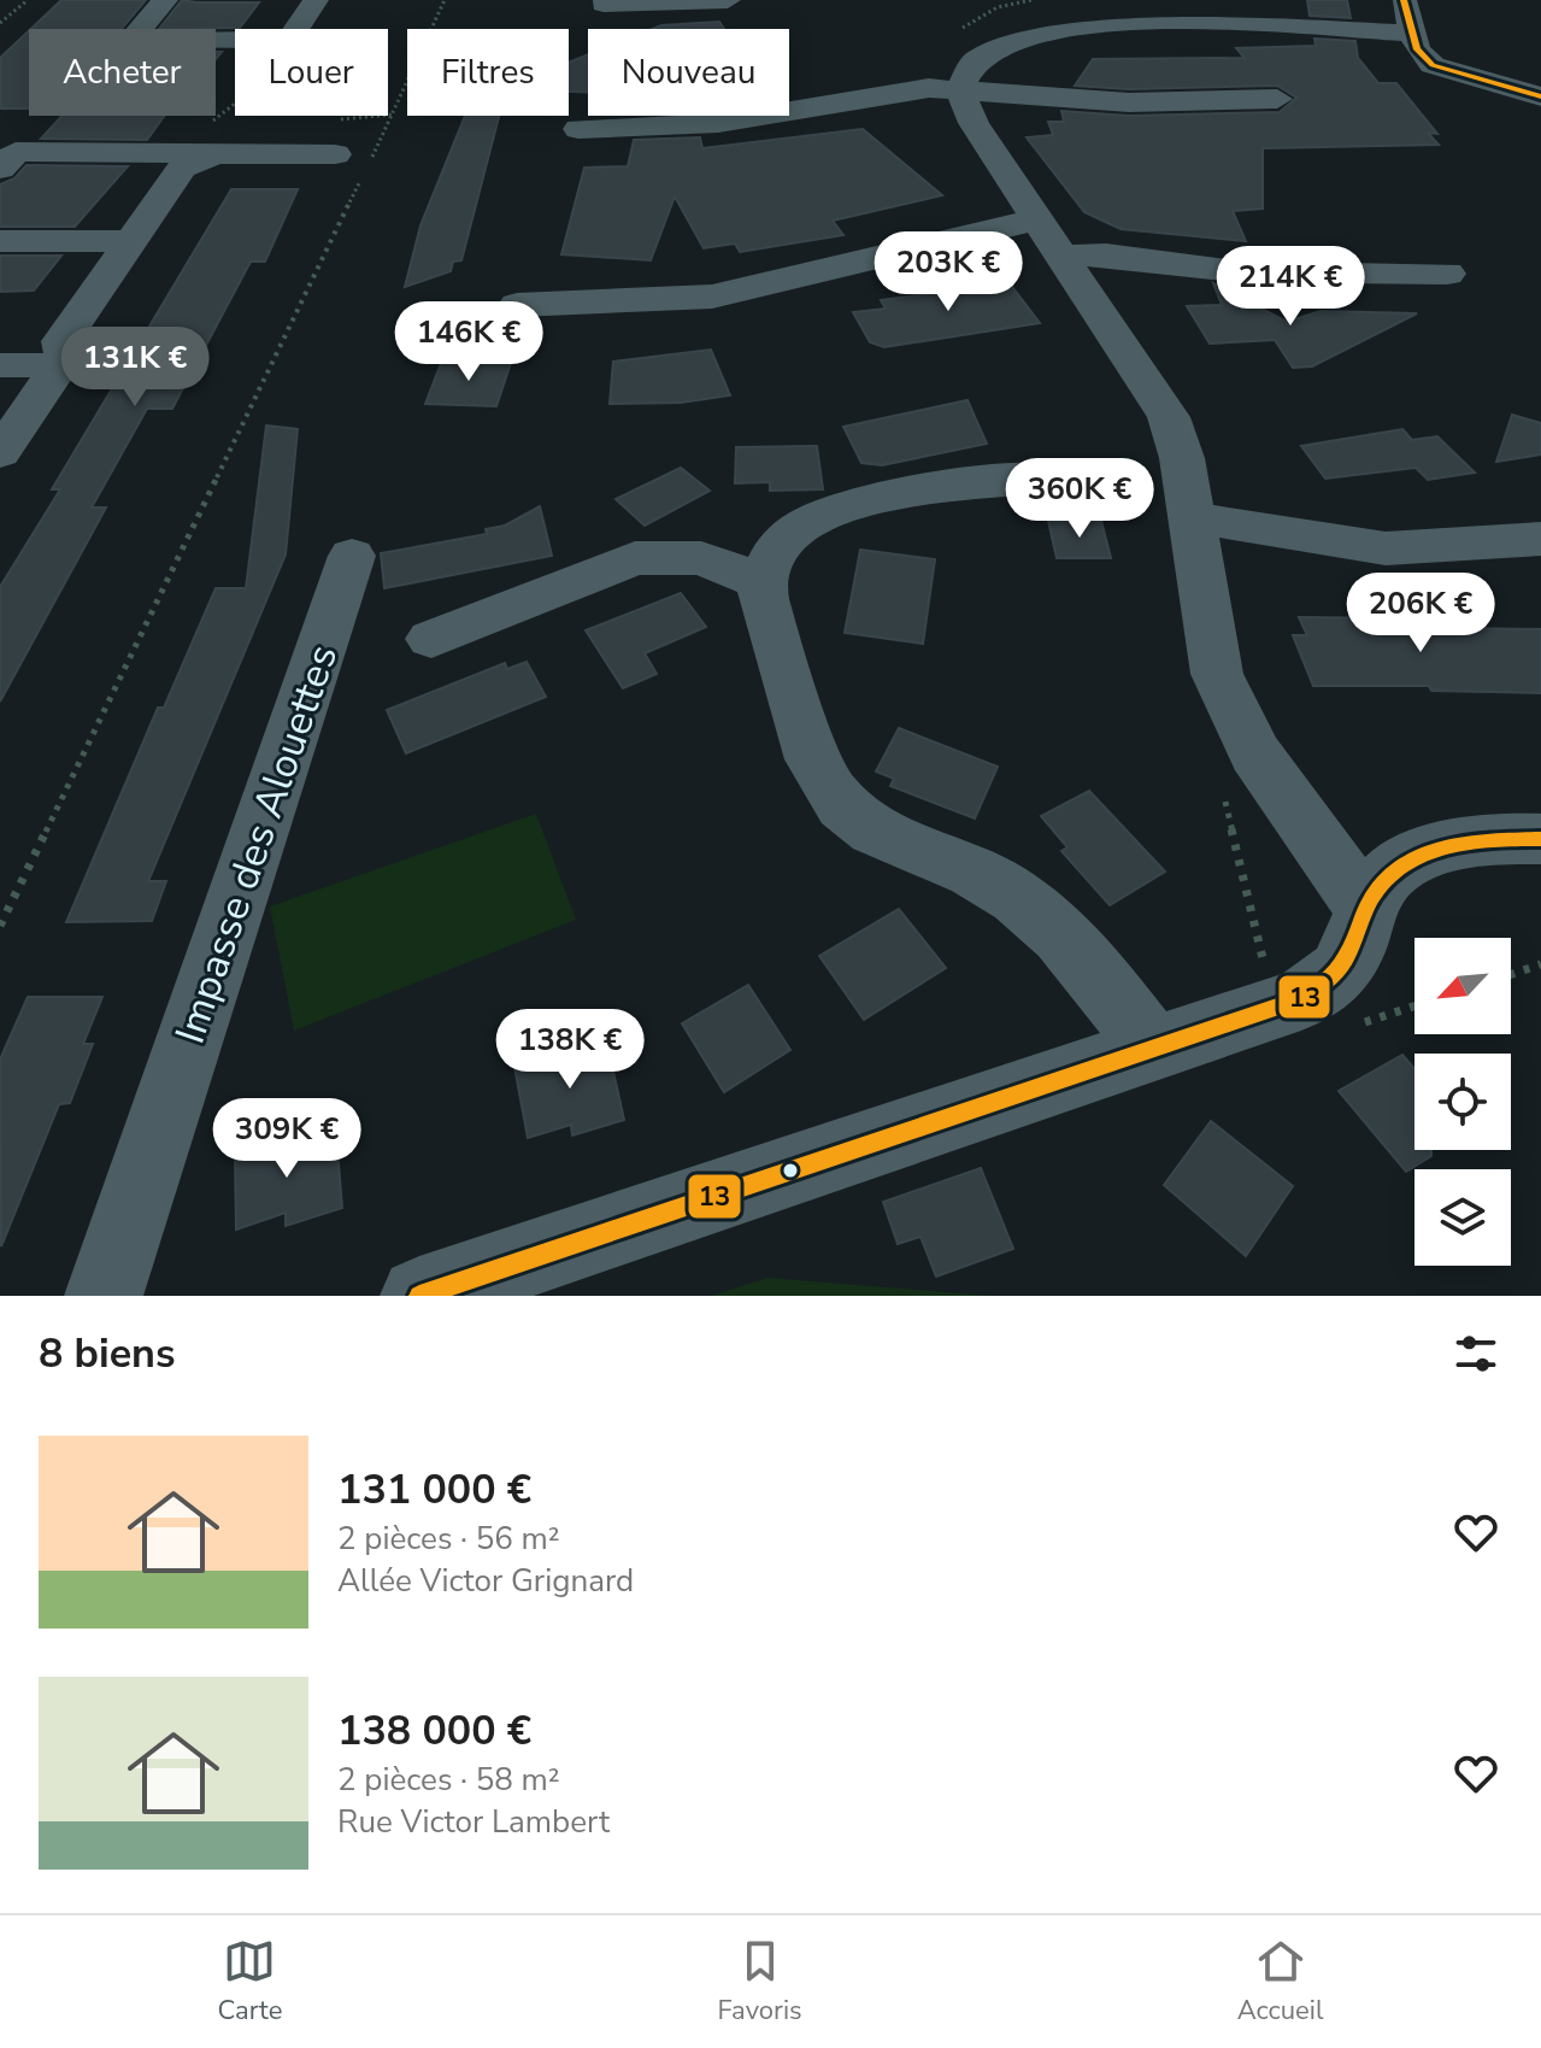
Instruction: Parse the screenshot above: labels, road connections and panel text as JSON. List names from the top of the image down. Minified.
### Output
{"streets":{"street":["Impasse des Alouettes"]},"lines":["transit line 13"],"north":"bottom left","page":{"chip":["Acheter","Louer","Filtres","Nouveau"],"price":["203K €","214K €","146K €","131K €","360K €","206K €","138K €","309K €"],"heading":"8 biens","list":[{"name":"131 000 €","note":"2 pièces · 56 m² · Allée Victor Grignard"},{"name":"138 000 €","note":"2 pièces · 58 m² · Rue Victor Lambert"}],"tabs":["Carte","Favoris","Accueil"]}}
